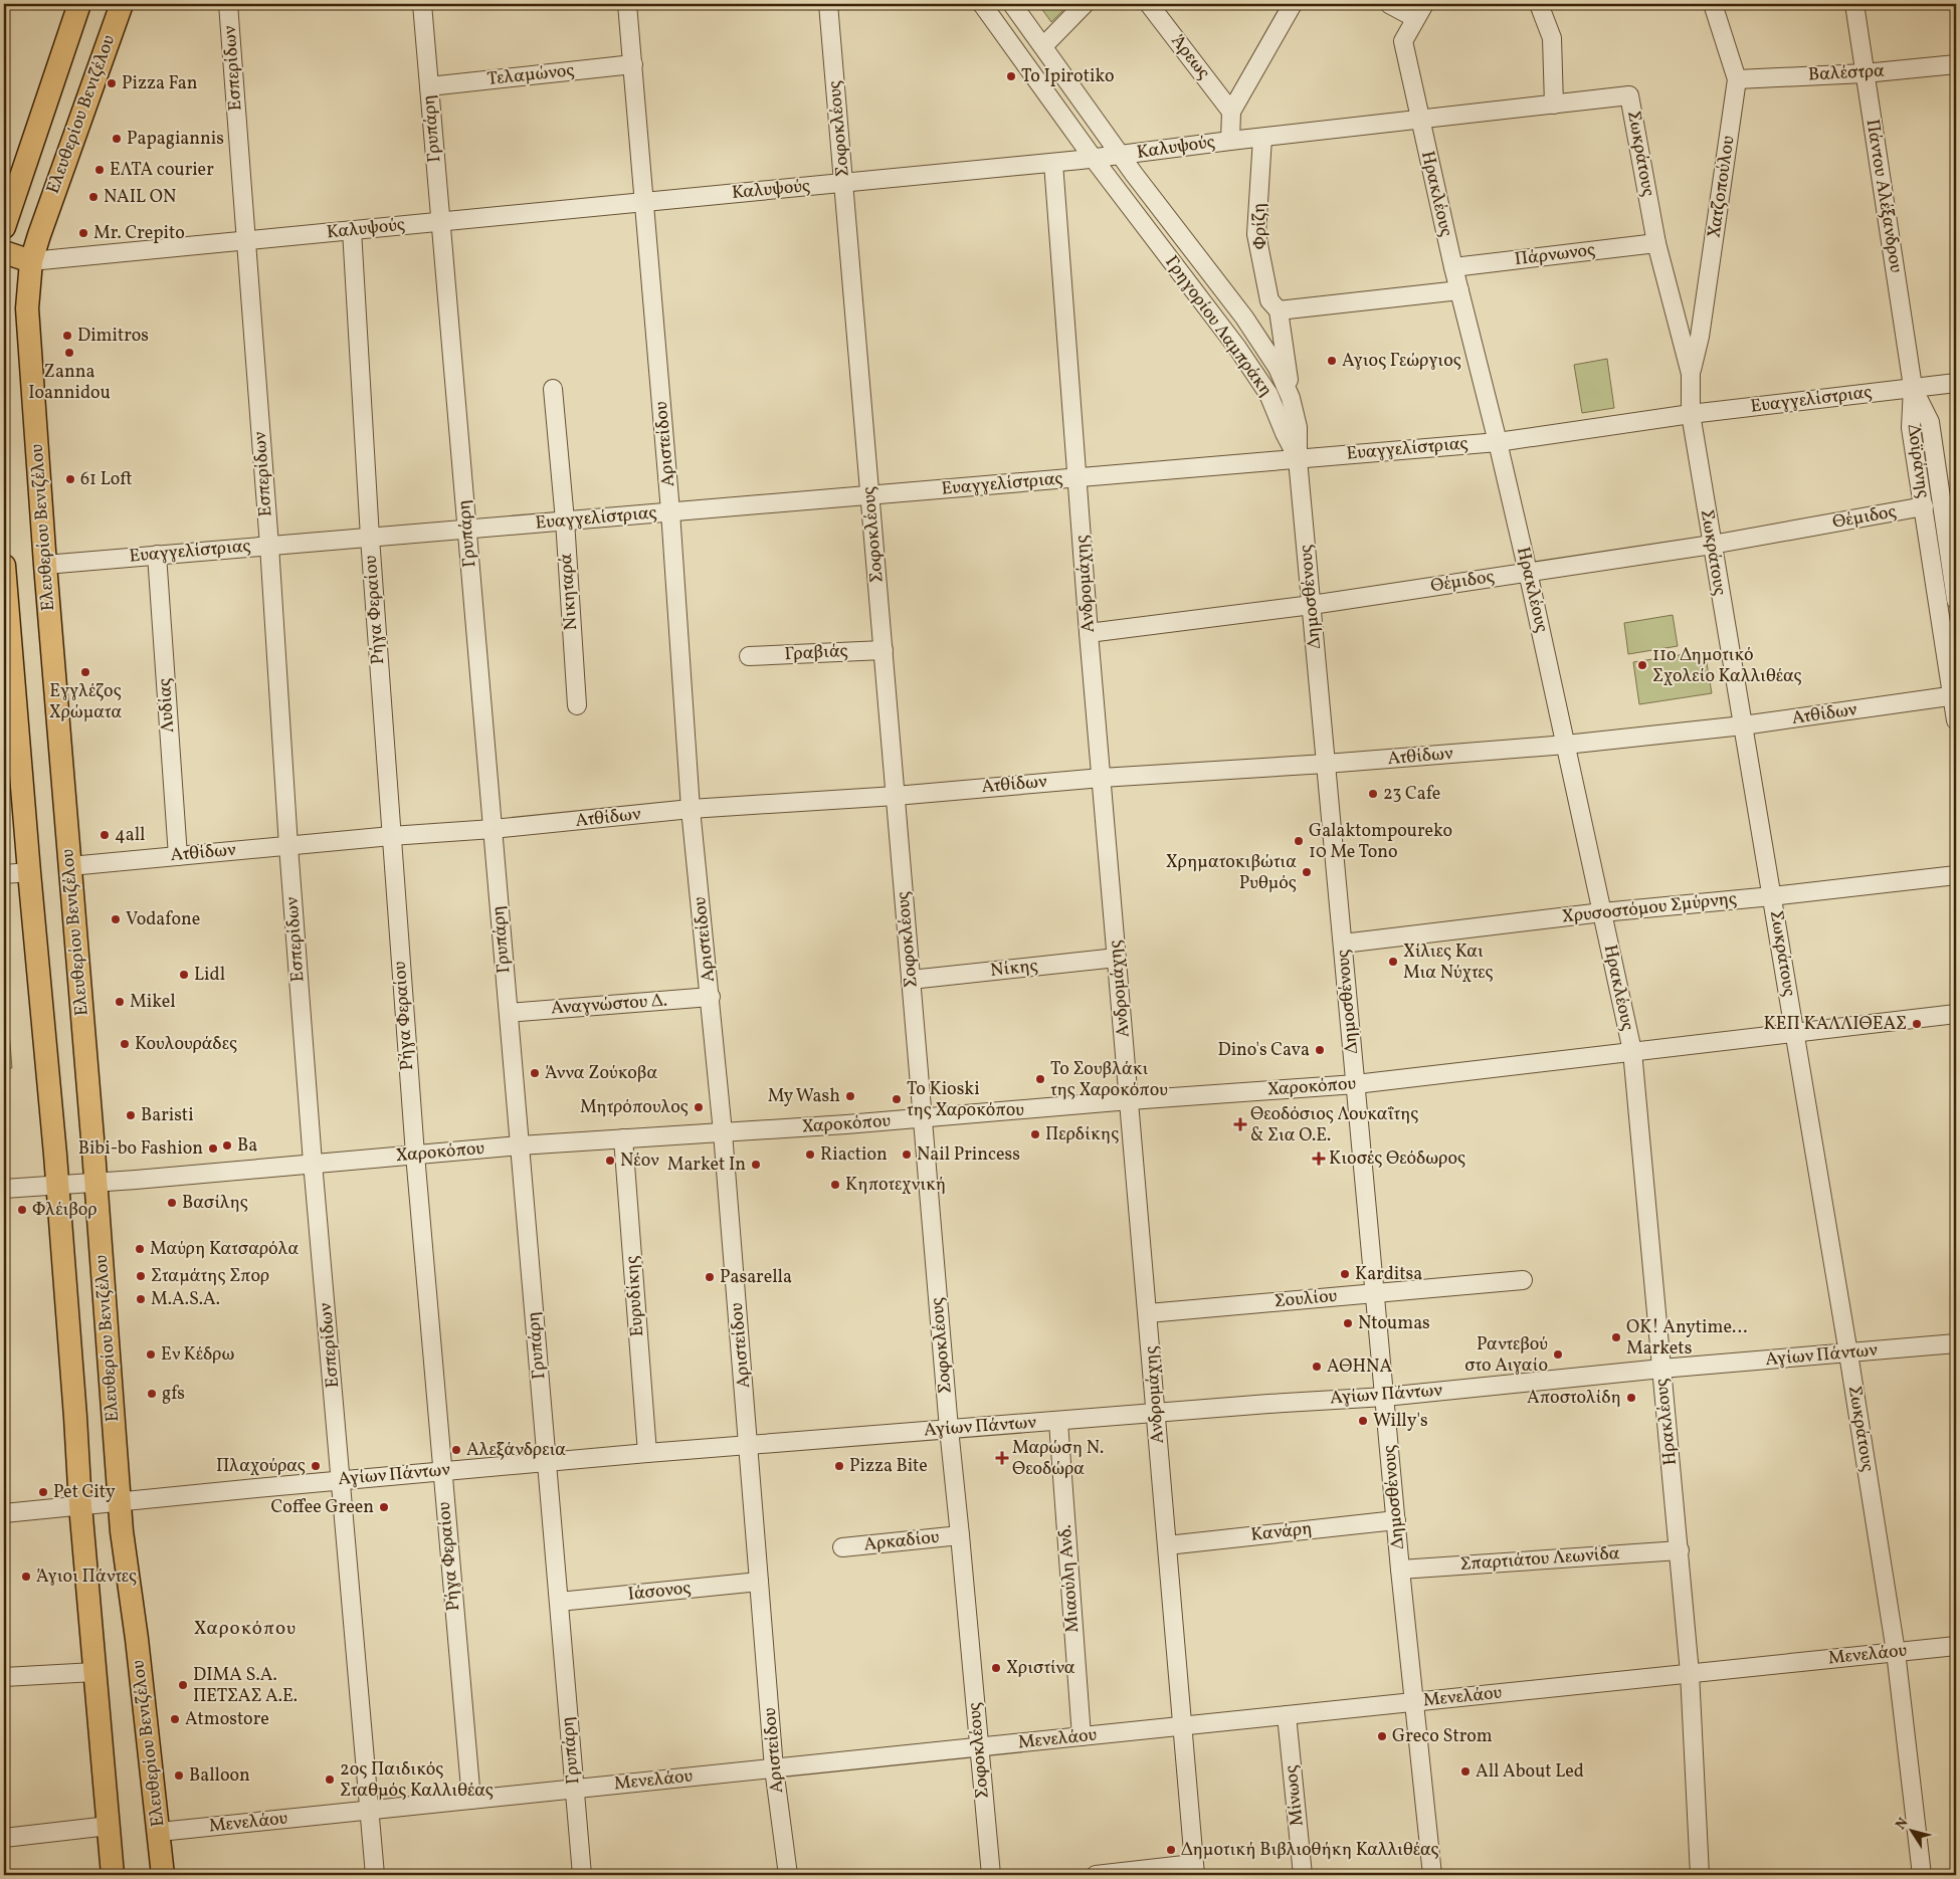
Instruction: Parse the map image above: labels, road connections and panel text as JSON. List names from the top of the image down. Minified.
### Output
{"streets":{"main road":["Ελευθερίου Βενιζέλου"],"street":["Άρεως","Εσπερίδων","Βαλέστρα","Τελαμώνος","Γρυπάρη","Σοφοκλέους","Καλυψούς","Σωκράτους","Χατζοπούλου","Ηρακλέους","Πάντου Αλέξανδρου","Φρίζη","Πάρνωνος","Γρηγορίου Λαμπράκη","Ευαγγελίστριας","Αριστείδου","Δοϊράνης","Θέμιδος","Ανδρομάχης","Νικηταρά","Δημοσθένους","Ρήγα Φεραίου","Γραβιάς","Λυδίας","Ατθίδων","Χρυσοστόμου Σμύρνης","Νίκης","Αναγνώστου Δ.","Χαροκόπου","Ευρυδίκης","Σουλίου","Αγίων Πάντων","Κανάρη","Αρκαδίου","Σπαρτιάτου Λεωνίδα","Μιαούλη Ανδ.","Ιάσονος","Μενελάου","Μίνωος"]},"crossings":[["Εσπερίδων","Καλυψούς"],["Εσπερίδων","Ευαγγελίστριας"],["Εσπερίδων","Ατθίδων"],["Εσπερίδων","Χαροκόπου"],["Εσπερίδων","Αγίων Πάντων"],["Εσπερίδων","Μενελάου"],["Βαλέστρα","Χατζοπούλου"],["Βαλέστρα","Πάντου Αλέξανδρου"],["Τελαμώνος","Γρυπάρη"],["Τελαμώνος","Αριστείδου"],["Ελευθερίου Βενιζέλου","Καλυψούς"],["Ελευθερίου Βενιζέλου","Ευαγγελίστριας"],["Ελευθερίου Βενιζέλου","Ατθίδων"],["Ελευθερίου Βενιζέλου","Χαροκόπου"],["Ελευθερίου Βενιζέλου","Αγίων Πάντων"],["Ελευθερίου Βενιζέλου","Μενελάου"],["Γρυπάρη","Καλυψούς"],["Γρυπάρη","Ευαγγελίστριας"],["Γρυπάρη","Ατθίδων"],["Γρυπάρη","Αναγνώστου Δ."],["Γρυπάρη","Χαροκόπου"],["Γρυπάρη","Αγίων Πάντων"],["Γρυπάρη","Ιάσονος"],["Γρυπάρη","Μενελάου"],["Σοφοκλέους","Καλυψούς"],["Σοφοκλέους","Ευαγγελίστριας"],["Σοφοκλέους","Γραβιάς"],["Σοφοκλέους","Ατθίδων"],["Σοφοκλέους","Νίκης"],["Σοφοκλέους","Χαροκόπου"],["Σοφοκλέους","Αγίων Πάντων"],["Σοφοκλέους","Αρκαδίου"],["Σοφοκλέους","Μενελάου"],["Καλυψούς","Σωκράτους"],["Καλυψούς","Ηρακλέους"],["Καλυψούς","Φρίζη"],["Καλυψούς","Γρηγορίου Λαμπράκη"],["Καλυψούς","Αριστείδου"],["Καλυψούς","Ανδρομάχης"],["Καλυψούς","Ρήγα Φεραίου"],["Σωκράτους","Χατζοπούλου"],["Σωκράτους","Πάρνωνος"],["Σωκράτους","Ευαγγελίστριας"],["Σωκράτους","Θέμιδος"],["Σωκράτους","Ατθίδων"],["Σωκράτους","Χρυσοστόμου Σμύρνης"],["Σωκράτους","Χαροκόπου"],["Σωκράτους","Αγίων Πάντων"],["Σωκράτους","Μενελάου"],["Ηρακλέους","Πάρνωνος"],["Ηρακλέους","Ευαγγελίστριας"],["Ηρακλέους","Θέμιδος"],["Ηρακλέους","Ατθίδων"],["Ηρακλέους","Χρυσοστόμου Σμύρνης"],["Ηρακλέους","Χαροκόπου"],["Ηρακλέους","Αγίων Πάντων"],["Ηρακλέους","Σπαρτιάτου Λεωνίδα"],["Ηρακλέους","Μενελάου"],["Πάντου Αλέξανδρου","Ευαγγελίστριας"],["Πάντου Αλέξανδρου","Δοϊράνης"],["Φρίζη","Γρηγορίου Λαμπράκη"],["Γρηγορίου Λαμπράκη","Ευαγγελίστριας"],["Γρηγορίου Λαμπράκη","Δημοσθένους"],["Ευαγγελίστριας","Αριστείδου"],["Ευαγγελίστριας","Δοϊράνης"],["Ευαγγελίστριας","Ανδρομάχης"],["Ευαγγελίστριας","Νικηταρά"],["Ευαγγελίστριας","Δημοσθένους"],["Ευαγγελίστριας","Ρήγα Φεραίου"],["Ευαγγελίστριας","Λυδίας"],["Αριστείδου","Ατθίδων"],["Αριστείδου","Αναγνώστου Δ."],["Αριστείδου","Χαροκόπου"],["Αριστείδου","Αγίων Πάντων"],["Αριστείδου","Ιάσονος"],["Αριστείδου","Μενελάου"],["Δοϊράνης","Θέμιδος"],["Δοϊράνης","Ατθίδων"],["Θέμιδος","Ανδρομάχης"],["Θέμιδος","Δημοσθένους"],["Ανδρομάχης","Ατθίδων"],["Ανδρομάχης","Νίκης"],["Ανδρομάχης","Χαροκόπου"],["Ανδρομάχης","Σουλίου"],["Ανδρομάχης","Αγίων Πάντων"],["Ανδρομάχης","Κανάρη"],["Ανδρομάχης","Μενελάου"],["Δημοσθένους","Ατθίδων"],["Δημοσθένους","Χρυσοστόμου Σμύρνης"],["Δημοσθένους","Χαροκόπου"],["Δημοσθένους","Σουλίου"],["Δημοσθένους","Αγίων Πάντων"],["Δημοσθένους","Κανάρη"],["Δημοσθένους","Σπαρτιάτου Λεωνίδα"],["Δημοσθένους","Μενελάου"],["Ρήγα Φεραίου","Ατθίδων"],["Ρήγα Φεραίου","Χαροκόπου"],["Ρήγα Φεραίου","Αγίων Πάντων"],["Ρήγα Φεραίου","Μενελάου"],["Λυδίας","Ατθίδων"],["Χαροκόπου","Ευρυδίκης"],["Ευρυδίκης","Αγίων Πάντων"],["Αγίων Πάντων","Μιαούλη Ανδ."],["Μιαούλη Ανδ.","Μενελάου"],["Μενελάου","Μίνωος"]],"districts":["Χαροκόπου"],"places":{"other":["To Ipirotiko","Pizza Fan","Papagiannis","ΕΛΤΑ courier","NAIL ON","Mr. Crepito","Dimitros","Zanna Ioannidou","Αγιος Γεώργιος","61 Loft","11ο Δημοτικό Σχολείο Καλλιθέας","Εγγλέζος Χρώματα","23 Cafe","4all","Galaktompoureko 10 Me Tono","Χρηματοκιβώτια Ρυθμός","Vodafone","Χίλιες Και Μια Νύχτες","Lidl","Mikel","ΚΕΠ ΚΑΛΛΙΘΕΑΣ","Κουλουράδες","Dino's Cava","Άννα Ζούκοβα","Το Σουβλάκι της Χαροκόπου","My Wash","Το Kioski της Χαροκόπου","Μητρόπουλος","Baristi","Περδίκης","Ba","Bibi-bo Fashion","Riaction","Nail Princess","Νέον","Market In","Κηποτεχνική","Βασίλης","Φλέιβορ","Μαύρη Κατσαρόλα","Karditsa","Σταμάτης Σπορ","Pasarella","M.A.S.A.","Ntoumas","OK! Anytime... Markets","Εν Κέδρω","Ραντεβού στο Αιγαίο","ΑΘΗΝΑ","gfs","Αποστολίδη","Willy's","Αλεξάνδρεια","Πλαχούρας","Pizza Bite","Pet City","Coffee Green","Άγιοι Πάντες","Χριστίνα","DIMA S.A. ΠΕΤΣΑΣ Α.Ε.","Atmostore","Greco Strom","All About Led","Balloon","2ος Παιδικός Σταθμός Καλλιθέας","Δημοτική Βιβλιοθήκη Καλλιθέας"],"health":["Θεοδόσιος Λουκαΐτης & Σια Ο.Ε.","Κιοσές Θεόδωρος","Μαρώση Ν. Θεοδώρα"]},"north":"top left"}
